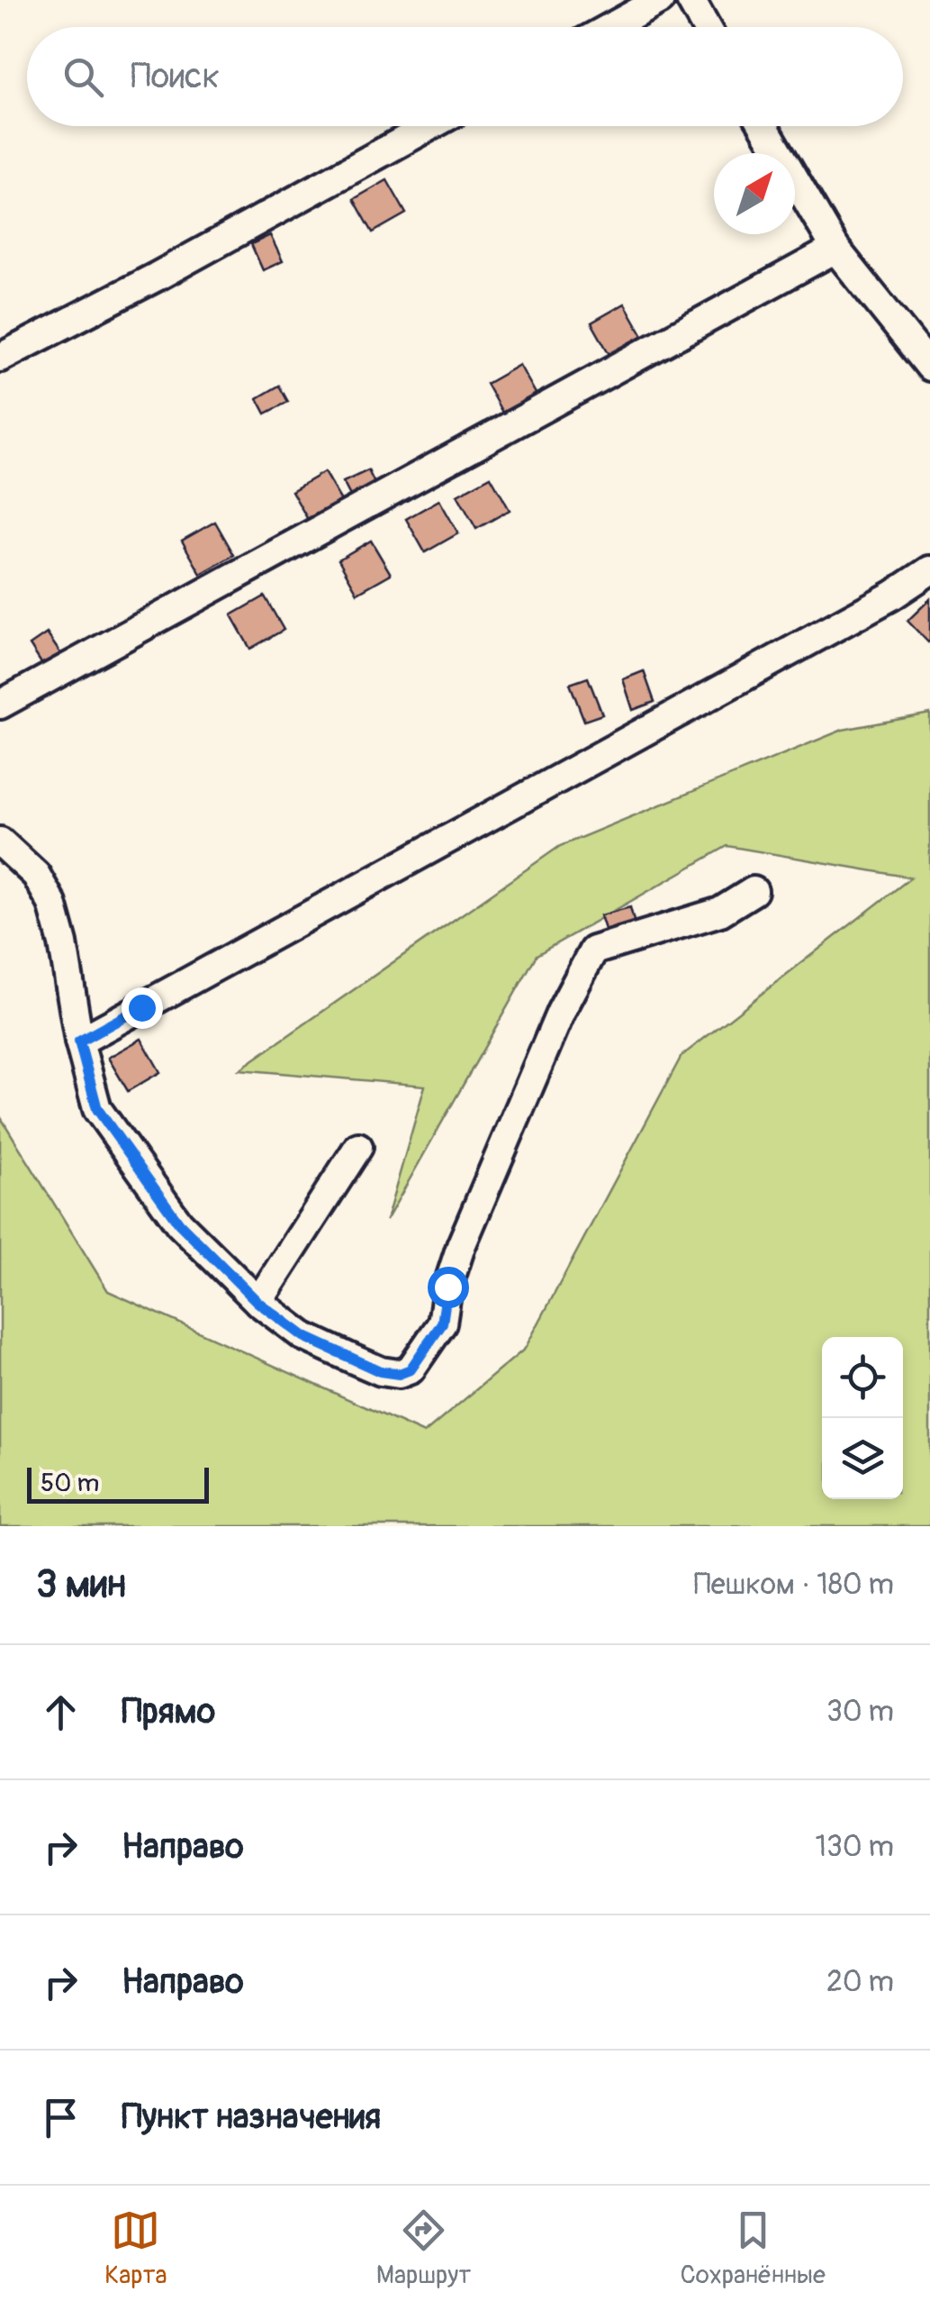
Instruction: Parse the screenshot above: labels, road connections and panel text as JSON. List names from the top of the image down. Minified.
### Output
{"scale_bar":"50 m","north":"top right","page":{"search":"Поиск","scale":"50 m","heading":["3 мин","Пешком · 180 m"],"list":[["Прямо","30 m"],["Направо","130 m"],["Направо","20 m"],"Пункт назначения"],"nav":["Карта","Маршрут","Сохранённые"]}}
